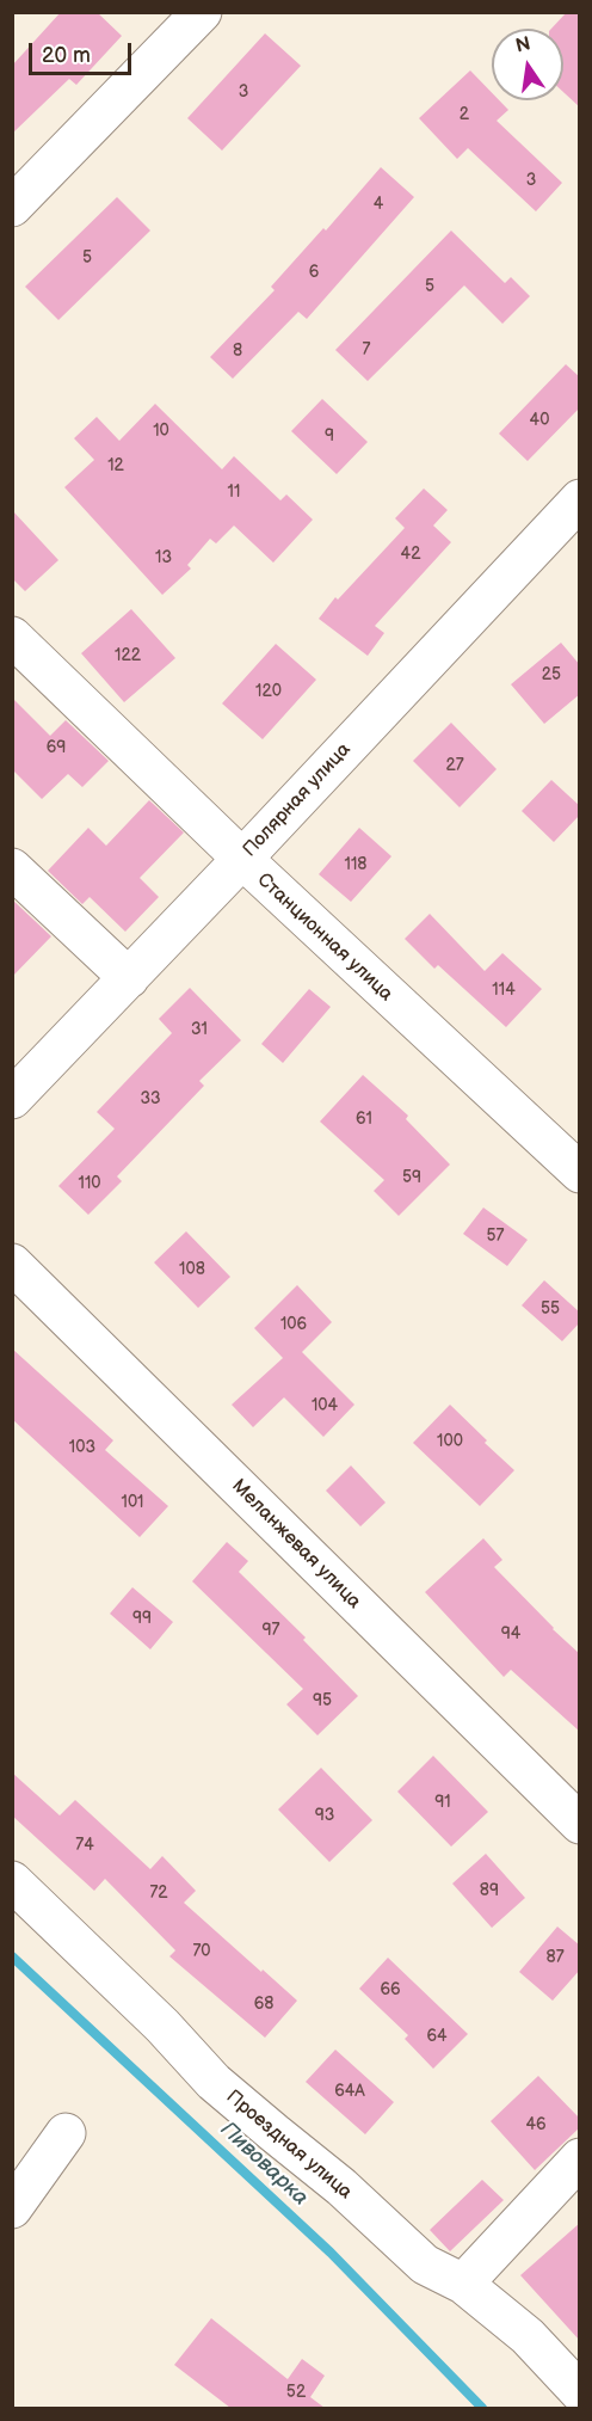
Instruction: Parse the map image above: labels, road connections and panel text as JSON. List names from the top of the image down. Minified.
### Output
{"streets":{"street":["Полярная улица","Станционная улица","Меланжевая улица","Проездная улица"]},"crossings":[["Полярная улица","Станционная улица"]],"water":["Пивоварка"],"house_numbers":["3","2","3","4","5","6","5","7","8","40","10","9","12","11","42","13","122","25","120","69","27","118","114","31","33","61","59","110","57","108","55","106","104","100","103","101","99","97","94","95","91","93","74","89","72","70","87","66","68","64","64А","46","52"],"scale_bar":"20 m","north":"top"}
